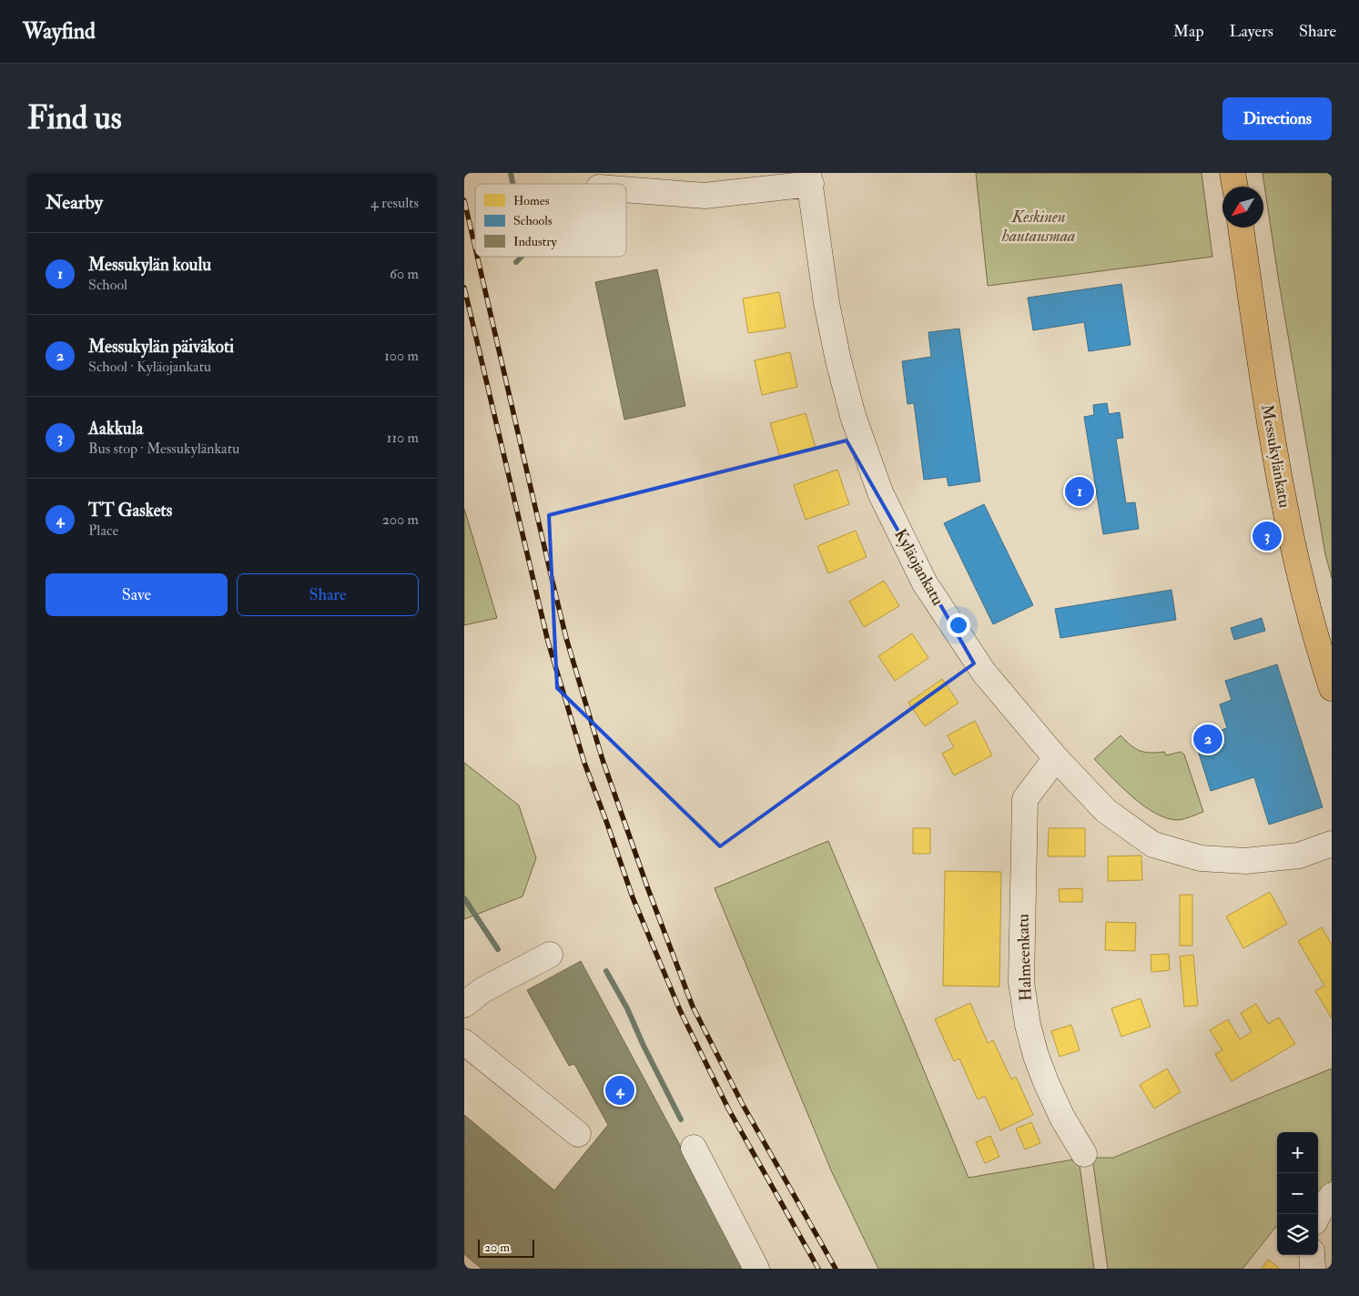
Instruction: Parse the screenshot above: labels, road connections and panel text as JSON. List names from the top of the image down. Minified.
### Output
{"streets":{"main road":["Messukylänkatu"],"street":["Kyläojankatu","Halmeenkatu"]},"crossings":[["Kyläojankatu","Halmeenkatu"]],"parks":["Keskinen hautausmaa"],"legend":["Homes","Schools","Industry"],"scale_bar":"20 m","north":"bottom left","page":{"header":"Wayfind","nav":["Map","Layers","Share"],"buttons":["Directions",["Save","Share"]],"title":"Find us","heading":["Nearby","4 results"],"list":[{"mark":"1","name":"Messukylän koulu","note":"School","value":"60 m"},{"mark":"2","name":"Messukylän päiväkoti","note":"School · Kyläojankatu","value":"100 m"},{"mark":"3","name":"Aakkula","note":"Bus stop · Messukylänkatu","value":"110 m"},{"mark":"4","name":"TT Gaskets","note":"Place","value":"200 m"}],"pins":["1","3","2","4"],"map_buttons":["+","−"],"scale":"20 m"}}
